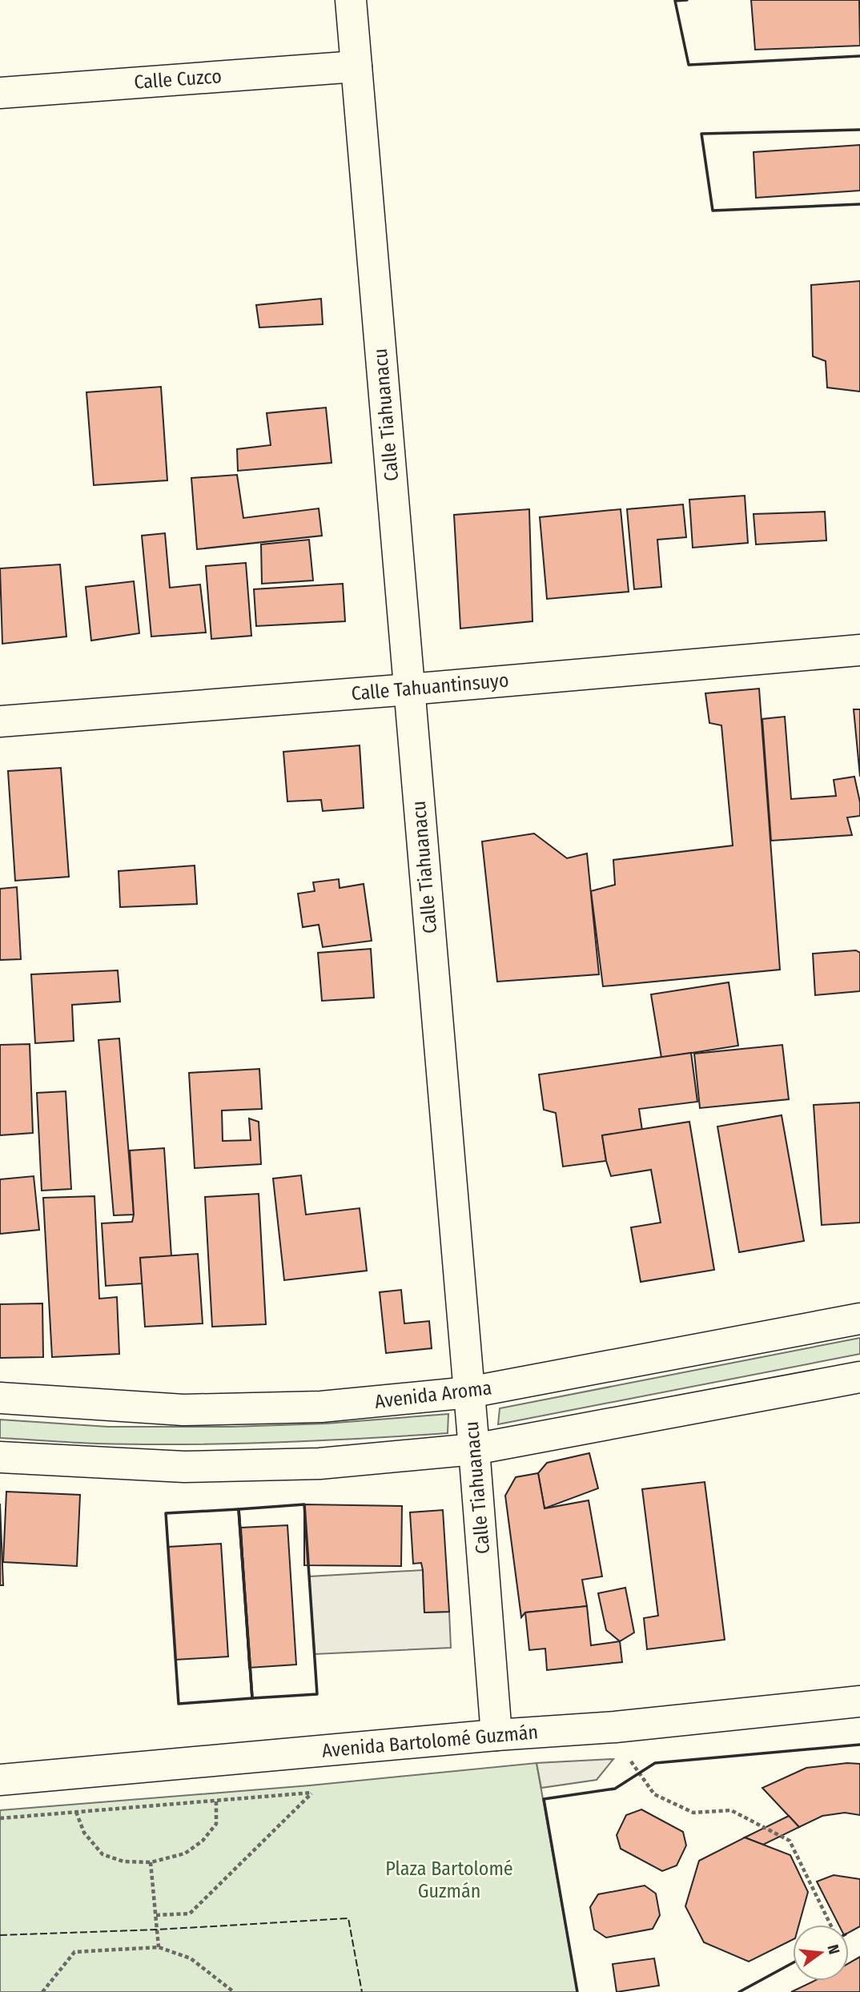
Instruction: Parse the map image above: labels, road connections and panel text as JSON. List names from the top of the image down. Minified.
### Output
{"streets":{"street":["Calle Cuzco","Calle Tiahuanacu","Calle Tahuantinsuyo","Avenida Aroma","Avenida Bartolomé Guzmán"]},"crossings":[["Calle Cuzco","Calle Tiahuanacu"],["Calle Tiahuanacu","Calle Tahuantinsuyo"],["Calle Tiahuanacu","Avenida Aroma"],["Calle Tiahuanacu","Avenida Bartolomé Guzmán"]],"parks":["Plaza Bartolomé Guzmán"],"north":"right"}
